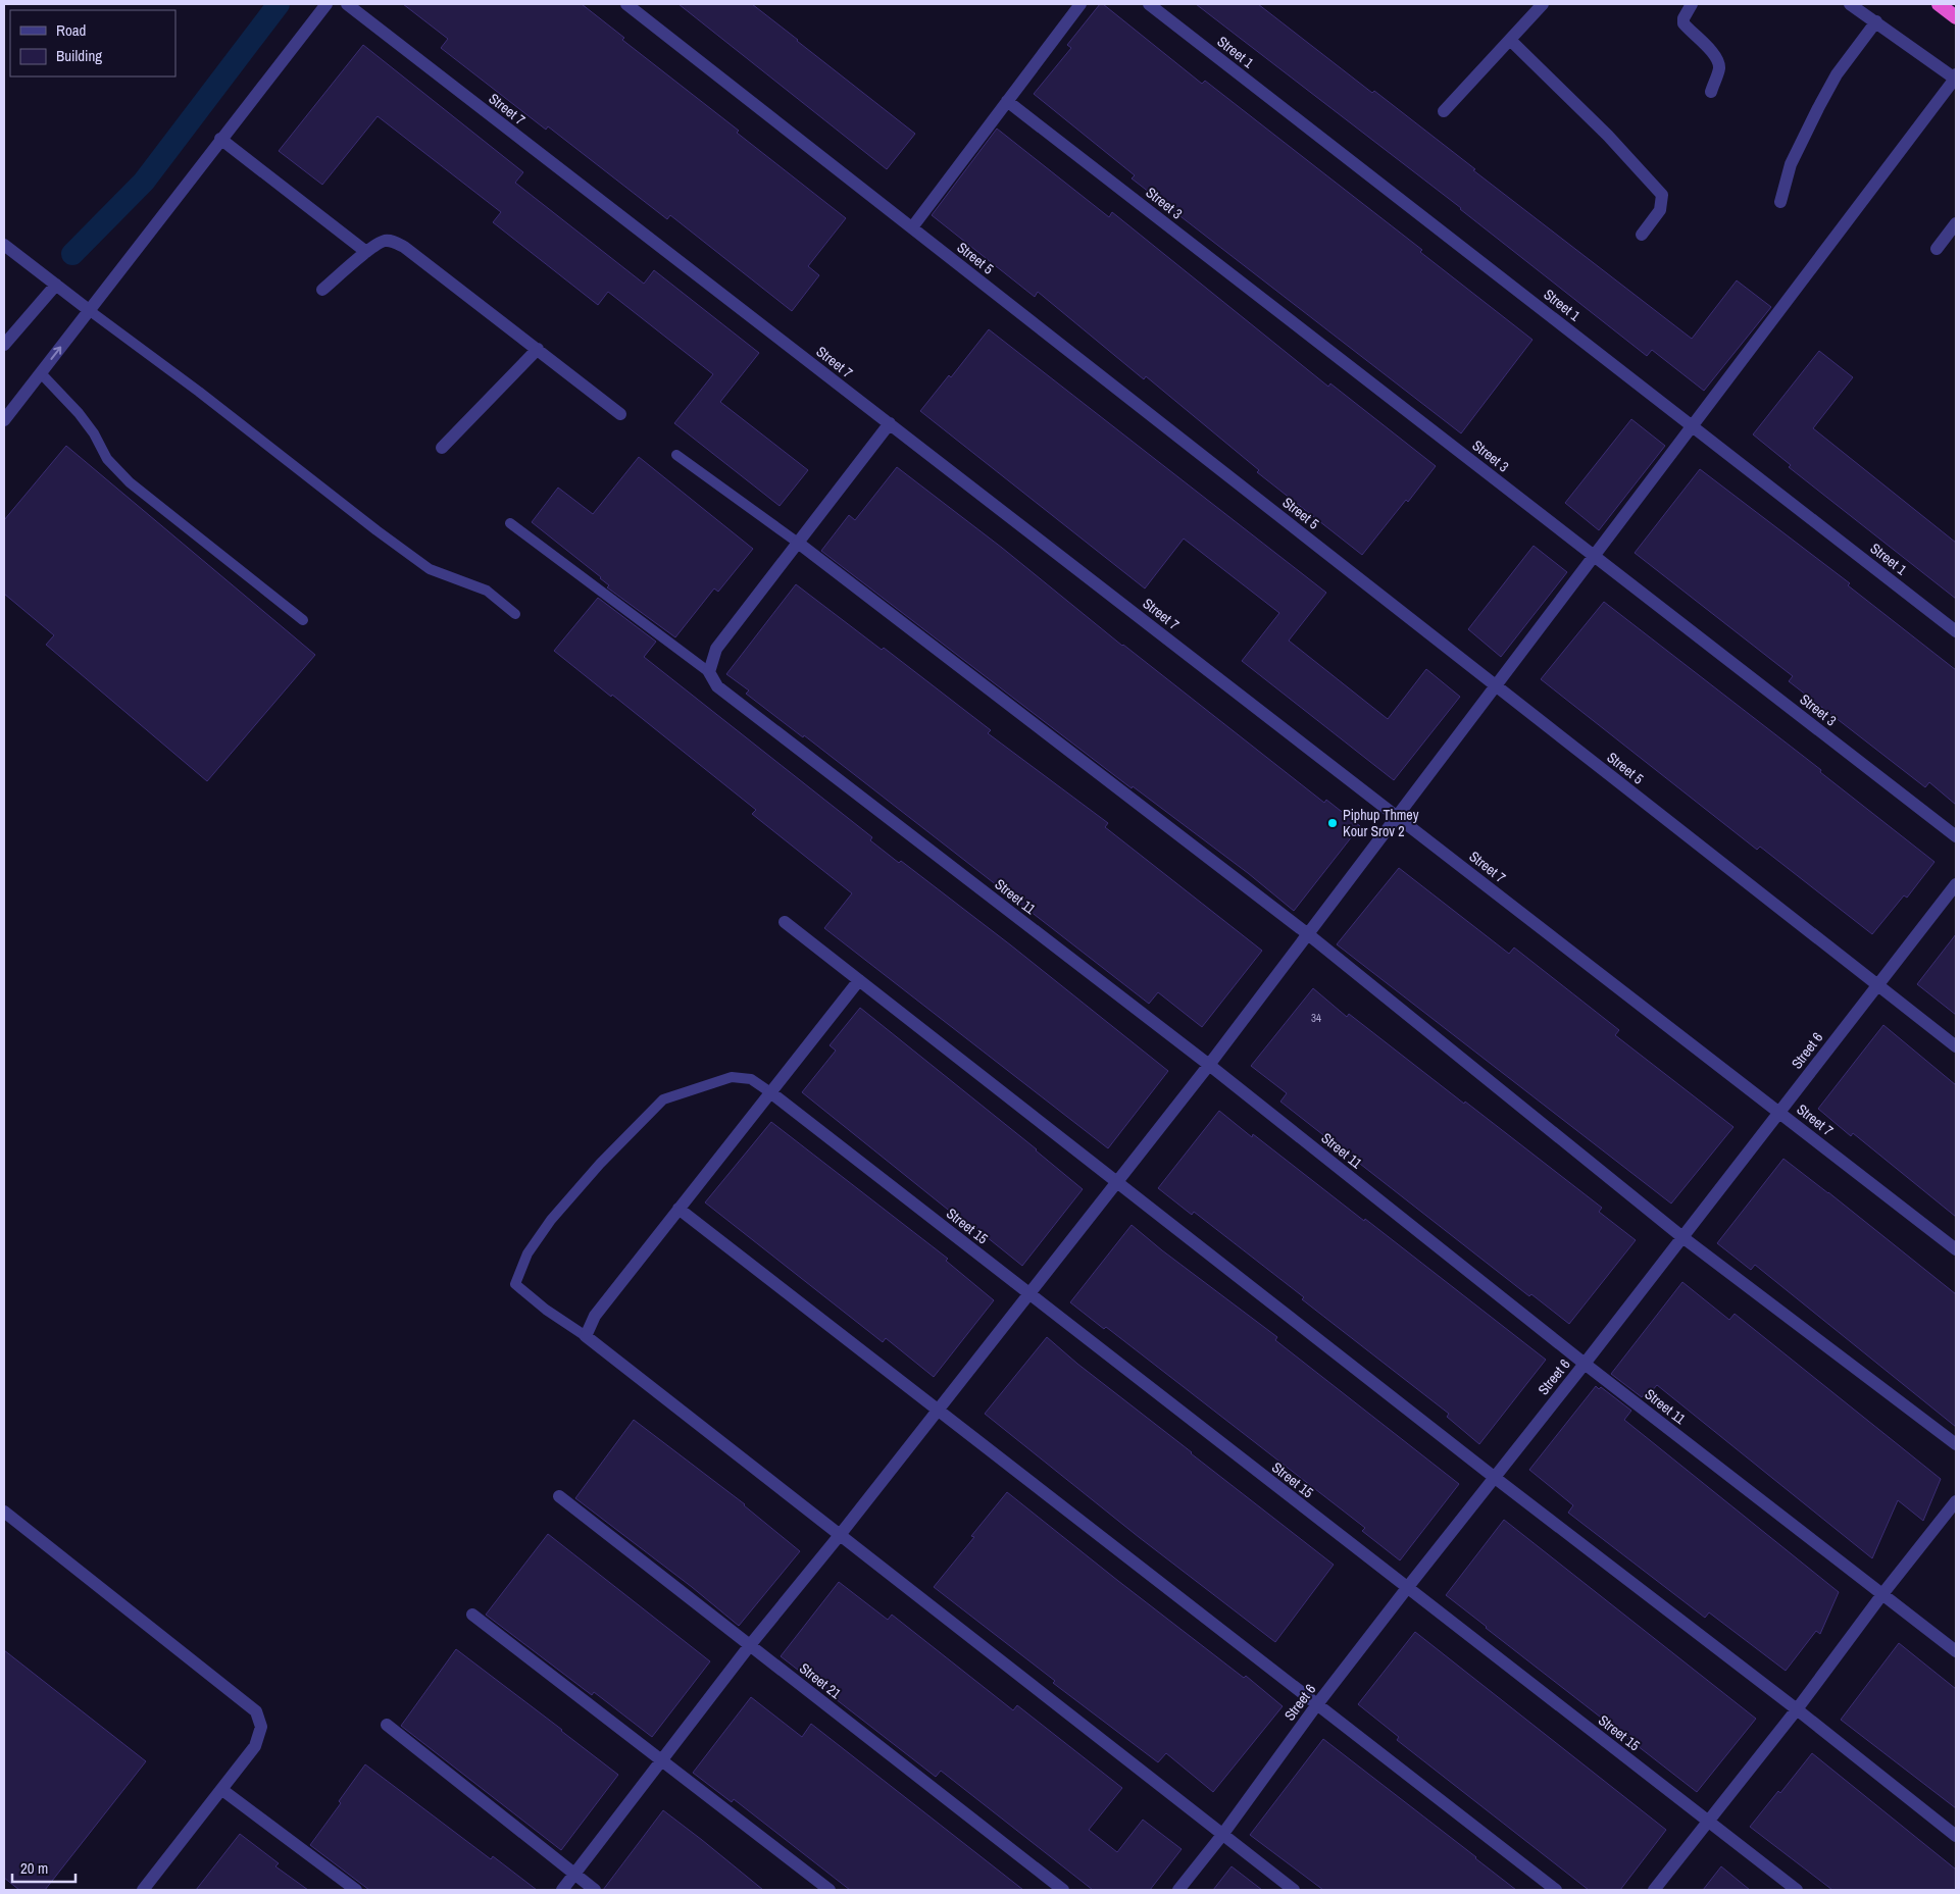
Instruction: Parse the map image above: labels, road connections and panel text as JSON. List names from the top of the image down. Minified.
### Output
{"streets":{"street":["Street 1","Street 7","Street 3","Street 5","Street 11","Street 6","Street 15","Street 21"]},"crossings":[["Street 7","Street 6"],["Street 5","Street 6"],["Street 11","Street 6"],["Street 6","Street 15"]],"places":["Piphup Thmey Kour Srov 2"],"house_numbers":["34"],"legend":["Road","Building"],"scale_bar":"20 m"}
